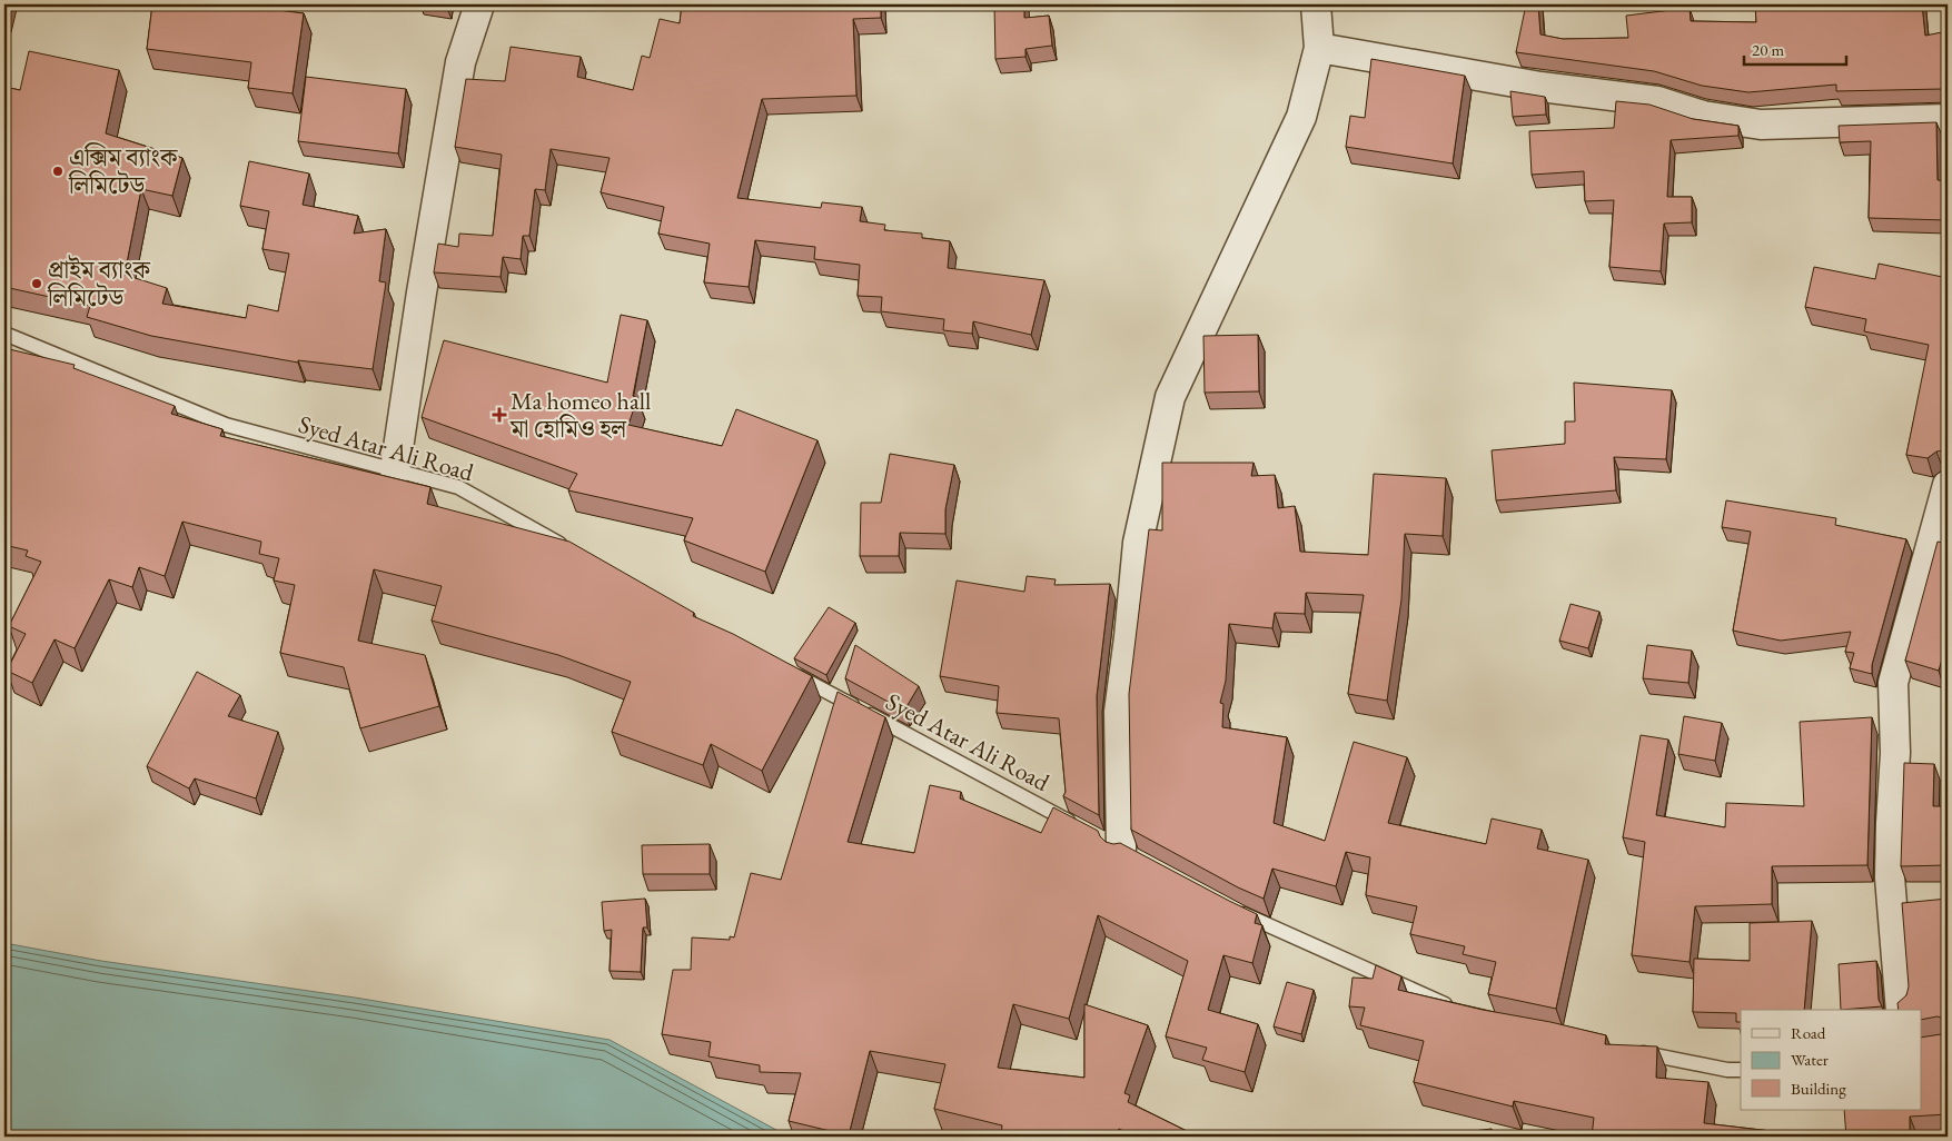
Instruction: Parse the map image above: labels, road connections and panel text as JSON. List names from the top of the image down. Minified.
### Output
{"streets":{"lane":["Syed Atar Ali Road"]},"places":{"other":["এক্সিম ব্যাংক লিমিটেড","প্রাইম ব্যাংক লিমিটেড"],"health":["Ma homeo hall মা হোমিও হল"]},"legend":["Road","Water","Building"],"scale_bar":"20 m"}
